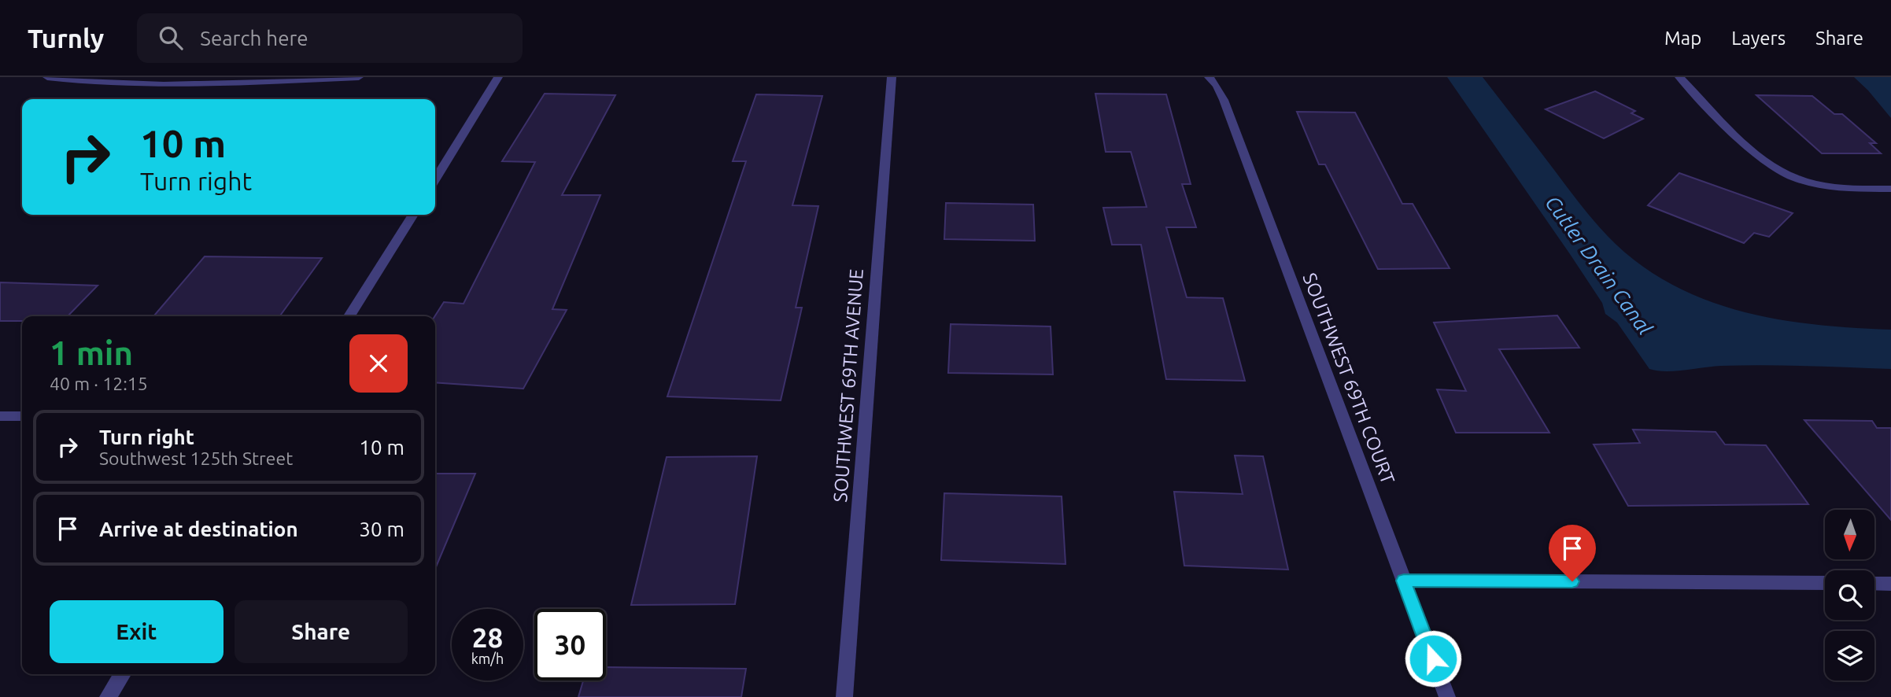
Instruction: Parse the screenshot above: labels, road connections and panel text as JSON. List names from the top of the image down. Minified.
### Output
{"streets":{"street":["SOUTHWEST 69TH COURT","SOUTHWEST 69TH AVENUE"]},"water":["Cutler Drain Canal"],"north":"bottom","page":{"header":"Turnly","search":"Search here","nav":["Map","Layers","Share"],"turn":["10 m","Turn right"],"heading":["1 min","40 m · 12:15"],"list":[{"name":"Turn right","note":"Southwest 125th Street","value":"10 m"},{"name":"Arrive at destination","value":"30 m"}],"buttons":["Exit","Share"],"speed":"28 km/h","limit":"30"}}
